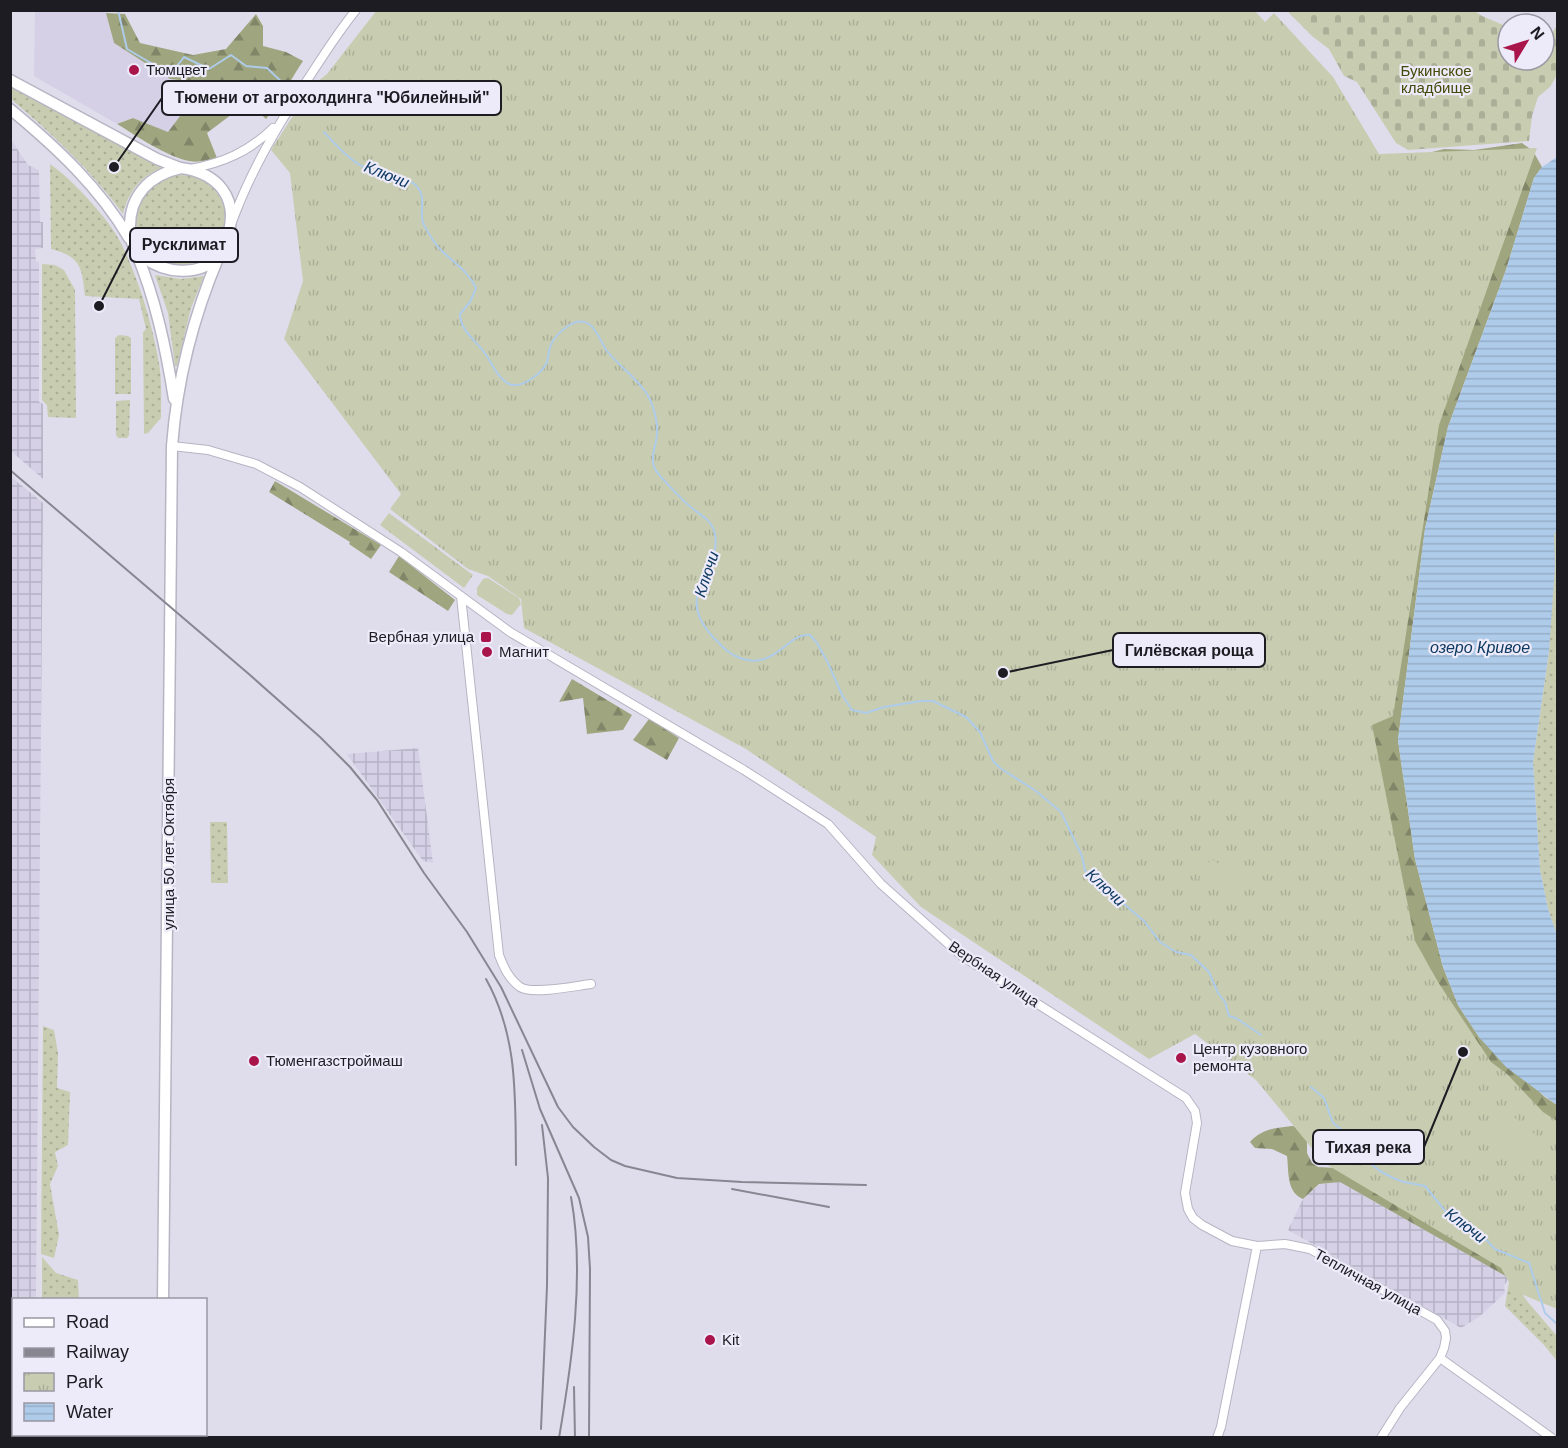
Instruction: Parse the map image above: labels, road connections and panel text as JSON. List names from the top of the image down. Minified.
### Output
{"streets":{"main road":["улица 50 лет Октября"],"street":["Вербная улица","Тепличная улица"]},"crossings":[["улица 50 лет Октября","Вербная улица"],["Вербная улица","Тепличная улица"]],"water":["Ключи","озеро Кривое"],"parks":["Букинское кладбище"],"places":{"other":["Тюмцвет","Тюмени от агрохолдинга \"Юбилейный\"","Русклимат","Магнит","Гилёвская роща","Тихая река","Центр кузовного ремонта","Тюменгазстроймаш","Kit"],"transit":["Вербная улица"]},"legend":["Road","Railway","Park","Water"],"north":"top right"}
